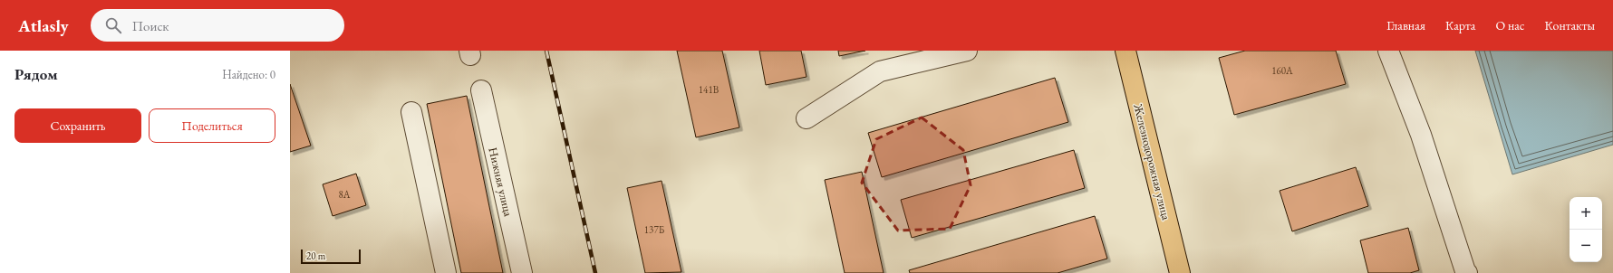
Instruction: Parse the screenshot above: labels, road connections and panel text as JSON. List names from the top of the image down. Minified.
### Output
{"streets":{"main road":["Железнодорожная улица"],"lane":["Нижняя улица"]},"house_numbers":["160А","141В","8А","137Б"],"scale_bar":"20 m","page":{"header":"Atlasly","search":"Поиск","nav":["Главная","Карта","О нас","Контакты"],"heading":["Рядом","Найдено: 0"],"buttons":["Сохранить","Поделиться"],"map_buttons":["+","−"],"scale":"20 m"}}
